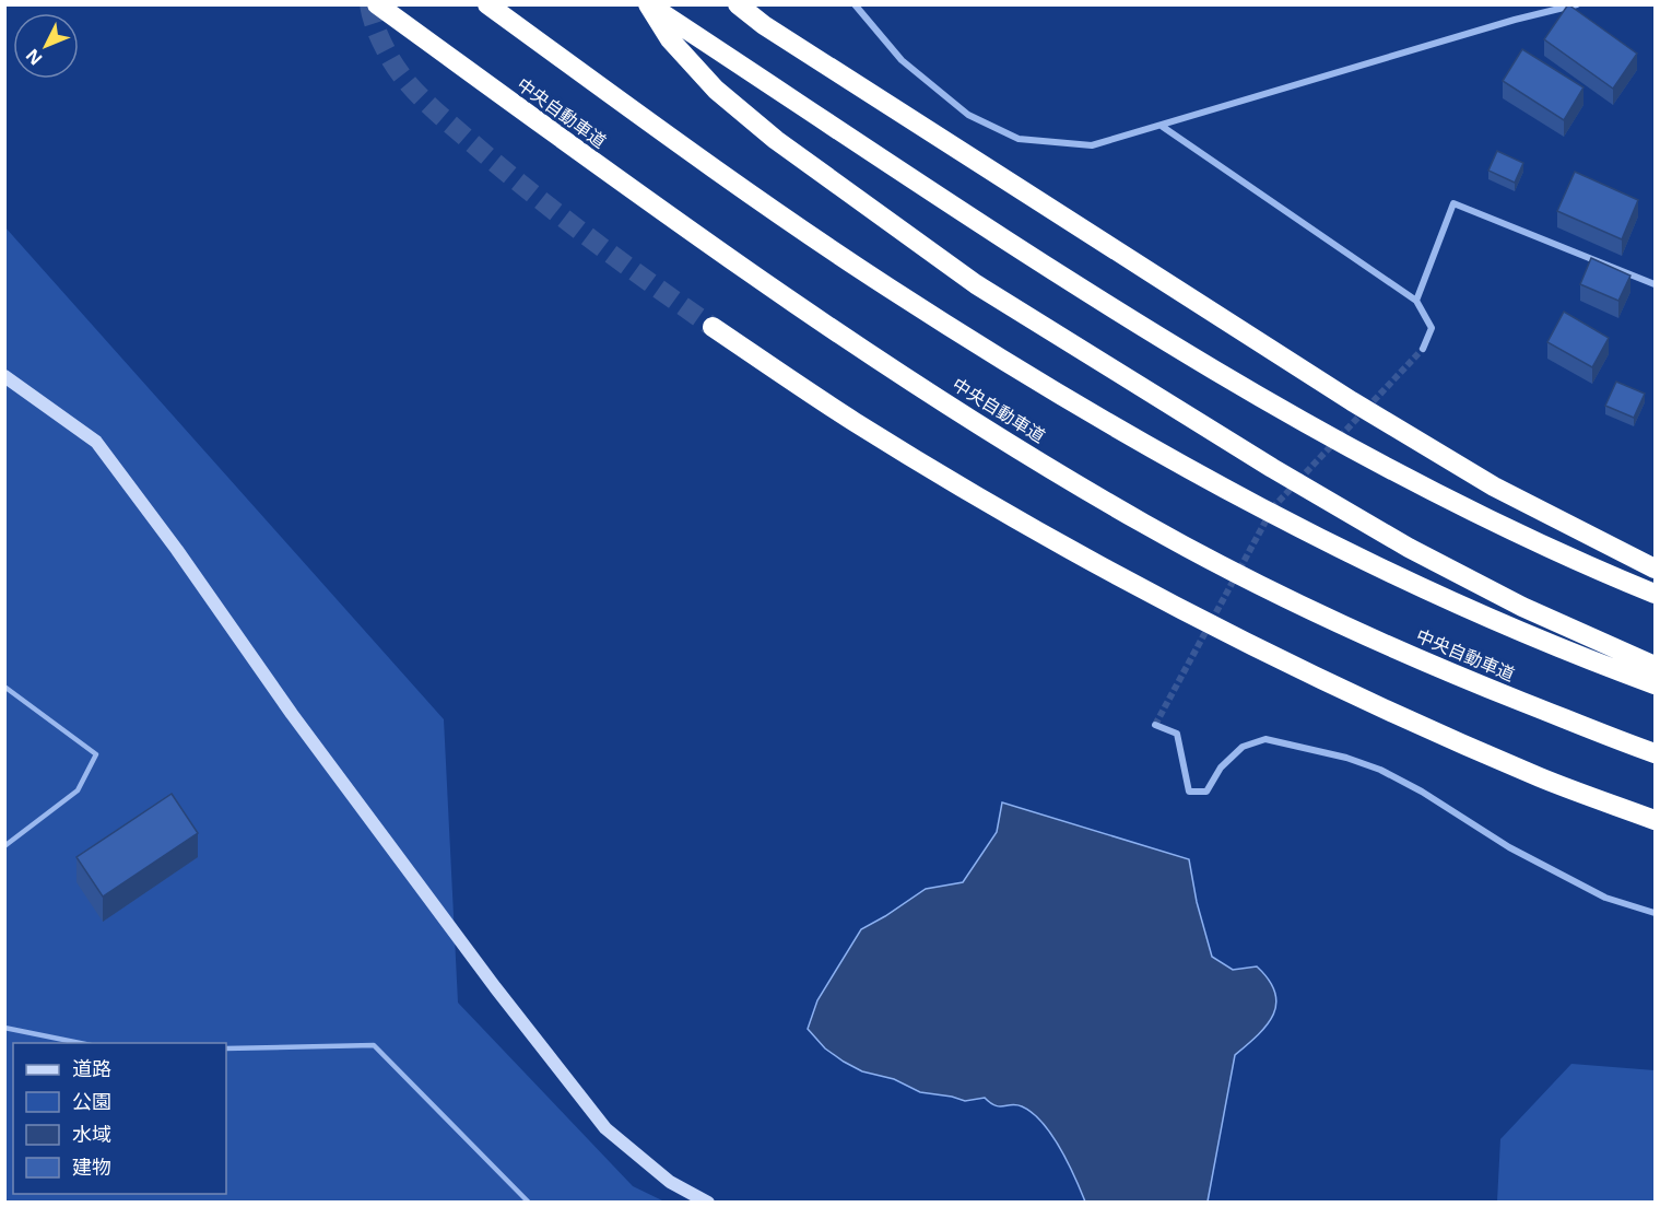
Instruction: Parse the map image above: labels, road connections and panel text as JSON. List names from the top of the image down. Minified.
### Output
{"streets":{"highway":["中央自動車道"]},"legend":["道路","公園","水域","建物"],"north":"bottom left"}
